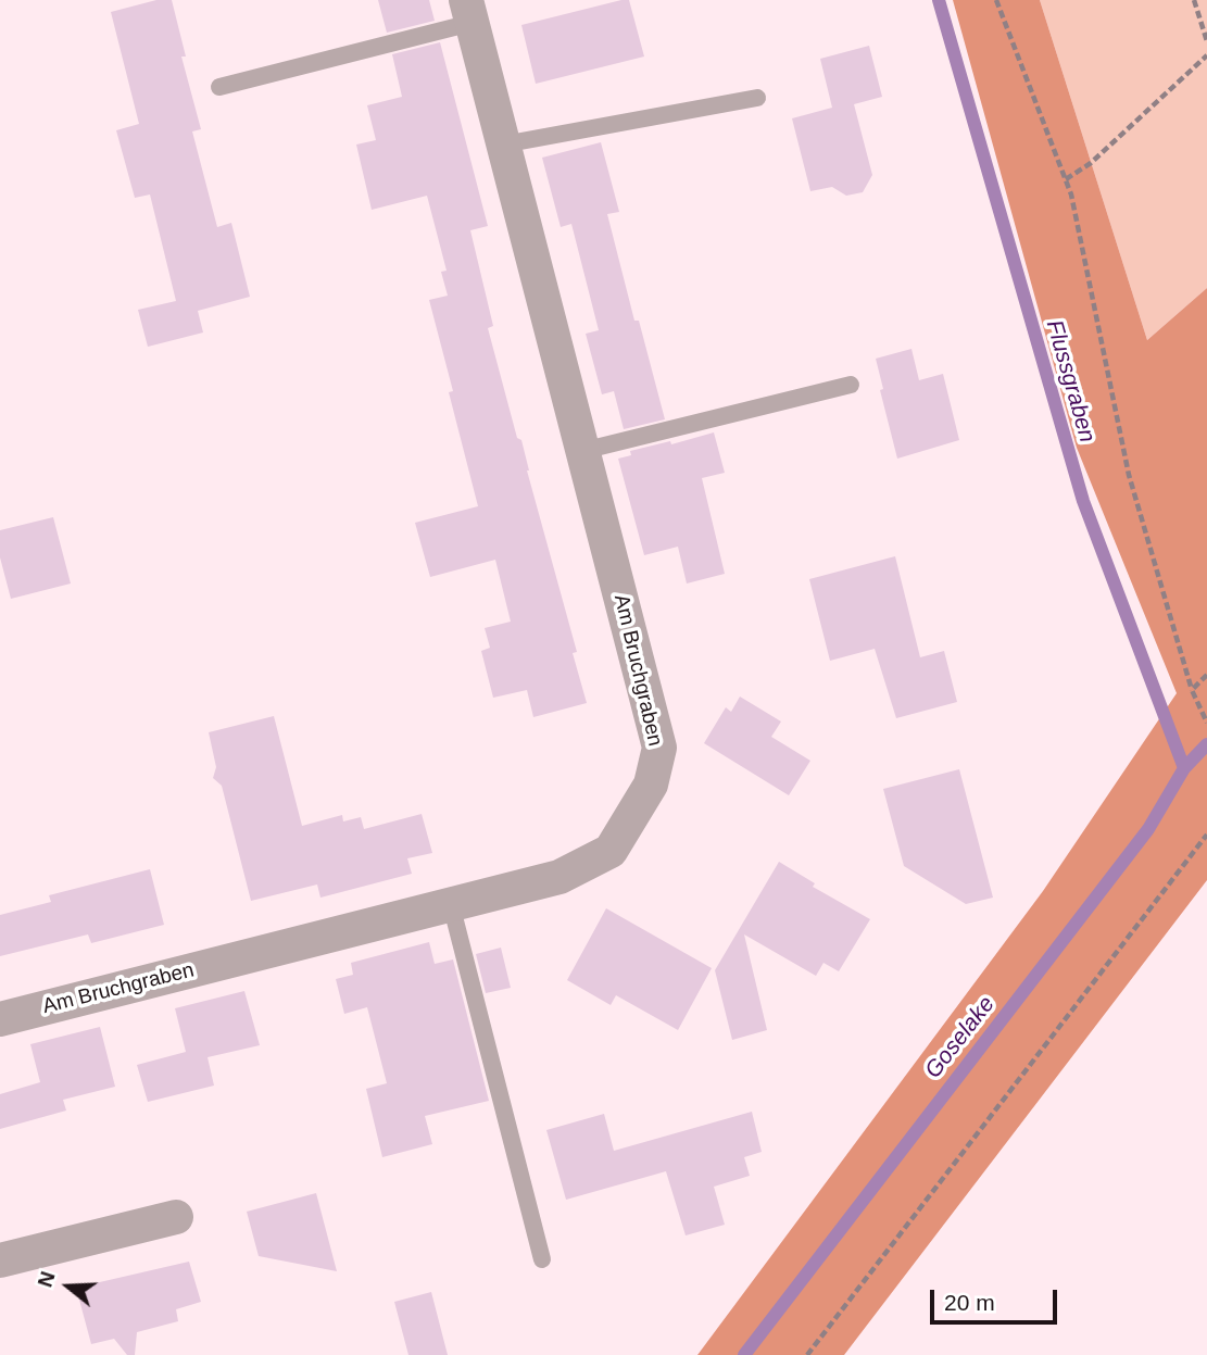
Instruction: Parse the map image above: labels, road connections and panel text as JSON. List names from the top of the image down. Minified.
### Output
{"streets":{"street":["Am Bruchgraben"]},"water":["Flussgraben","Goselake"],"scale_bar":"20 m","north":"left"}
